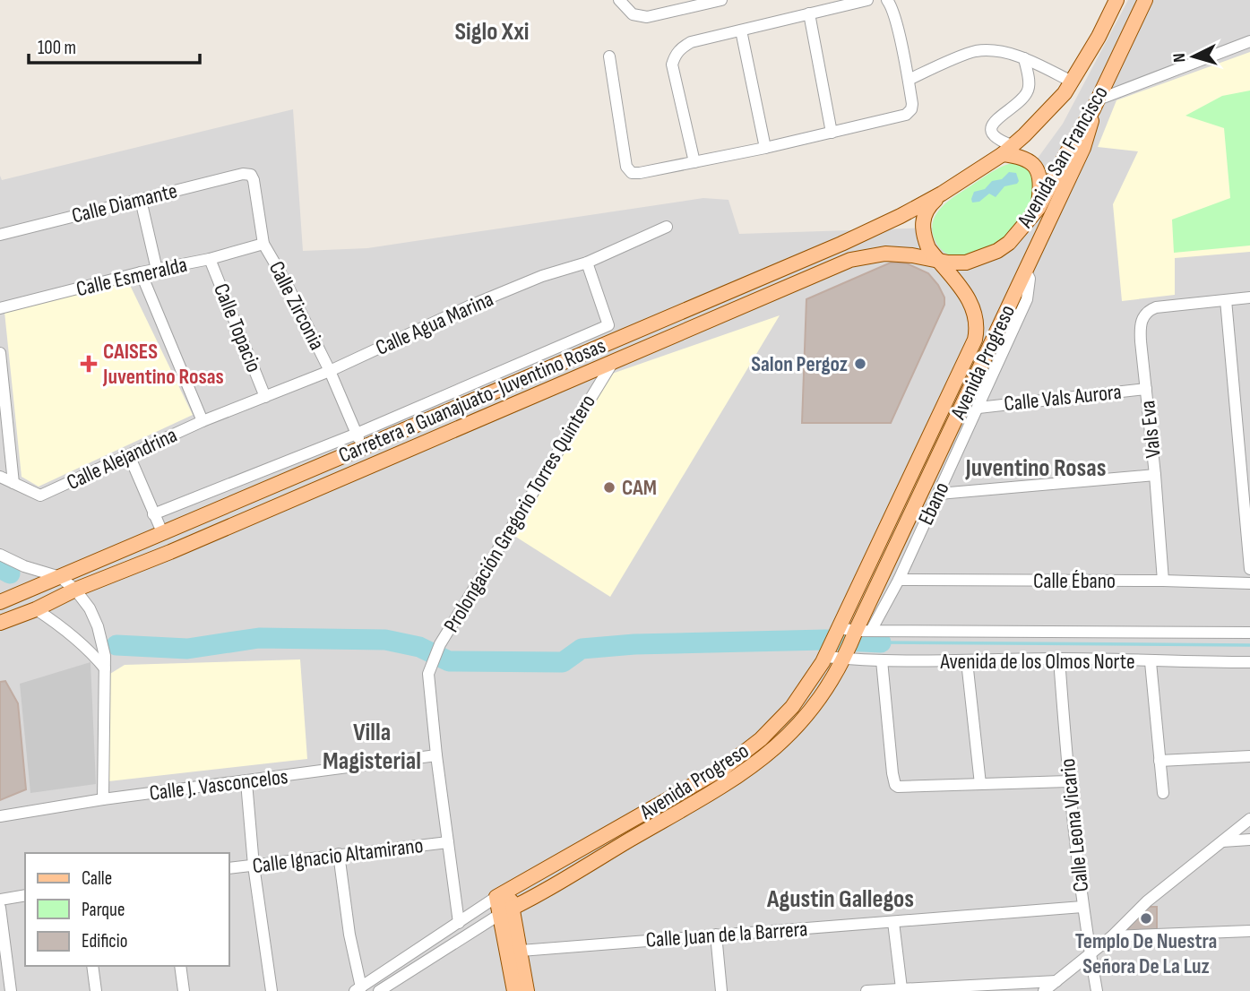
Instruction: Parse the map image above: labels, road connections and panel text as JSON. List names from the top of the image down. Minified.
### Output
{"streets":{"main road":["Avenida San Francisco","Avenida Progreso","Carretera a Guanajuato-Juventino Rosas"],"street":["Calle Diamante","Calle Esmeralda","Calle Zirconia","Calle Agua Marina","Calle Topacio","Calle Vals Aurora","Vals Eva","Calle Alejandrina","Ebano","Prolongación Gregorio Torres Quintero","Calle Ébano","Avenida de los Olmos Norte","Calle J. Vasconcelos","Calle Leona Vicario","Calle Ignacio Altamirano","Calle Juan de la Barrera"]},"crossings":[["Avenida San Francisco","Avenida Progreso"],["Avenida San Francisco","Carretera a Guanajuato-Juventino Rosas"],["Calle Diamante","Calle Zirconia"],["Calle Esmeralda","Calle Zirconia"],["Calle Esmeralda","Calle Topacio"],["Calle Zirconia","Calle Agua Marina"],["Calle Zirconia","Carretera a Guanajuato-Juventino Rosas"],["Calle Agua Marina","Calle Topacio"],["Calle Agua Marina","Calle Alejandrina"],["Avenida Progreso","Carretera a Guanajuato-Juventino Rosas"],["Avenida Progreso","Ebano"],["Avenida Progreso","Avenida de los Olmos Norte"],["Calle Vals Aurora","Vals Eva"],["Calle Vals Aurora","Ebano"],["Carretera a Guanajuato-Juventino Rosas","Prolongación Gregorio Torres Quintero"],["Vals Eva","Calle Ébano"],["Ebano","Calle Ébano"],["Ebano","Avenida de los Olmos Norte"],["Prolongación Gregorio Torres Quintero","Calle J. Vasconcelos"],["Avenida de los Olmos Norte","Calle Leona Vicario"],["Calle Leona Vicario","Calle Juan de la Barrera"]],"districts":["Siglo Xxi","Juventino Rosas","Villa Magisterial","Agustin Gallegos"],"places":{"health":["CAISES Juventino Rosas"],"other":["Salon Pergoz","CAM","Templo De Nuestra Señora De La Luz"]},"legend":["Calle","Parque","Edificio"],"scale_bar":"100 m","north":"left"}
